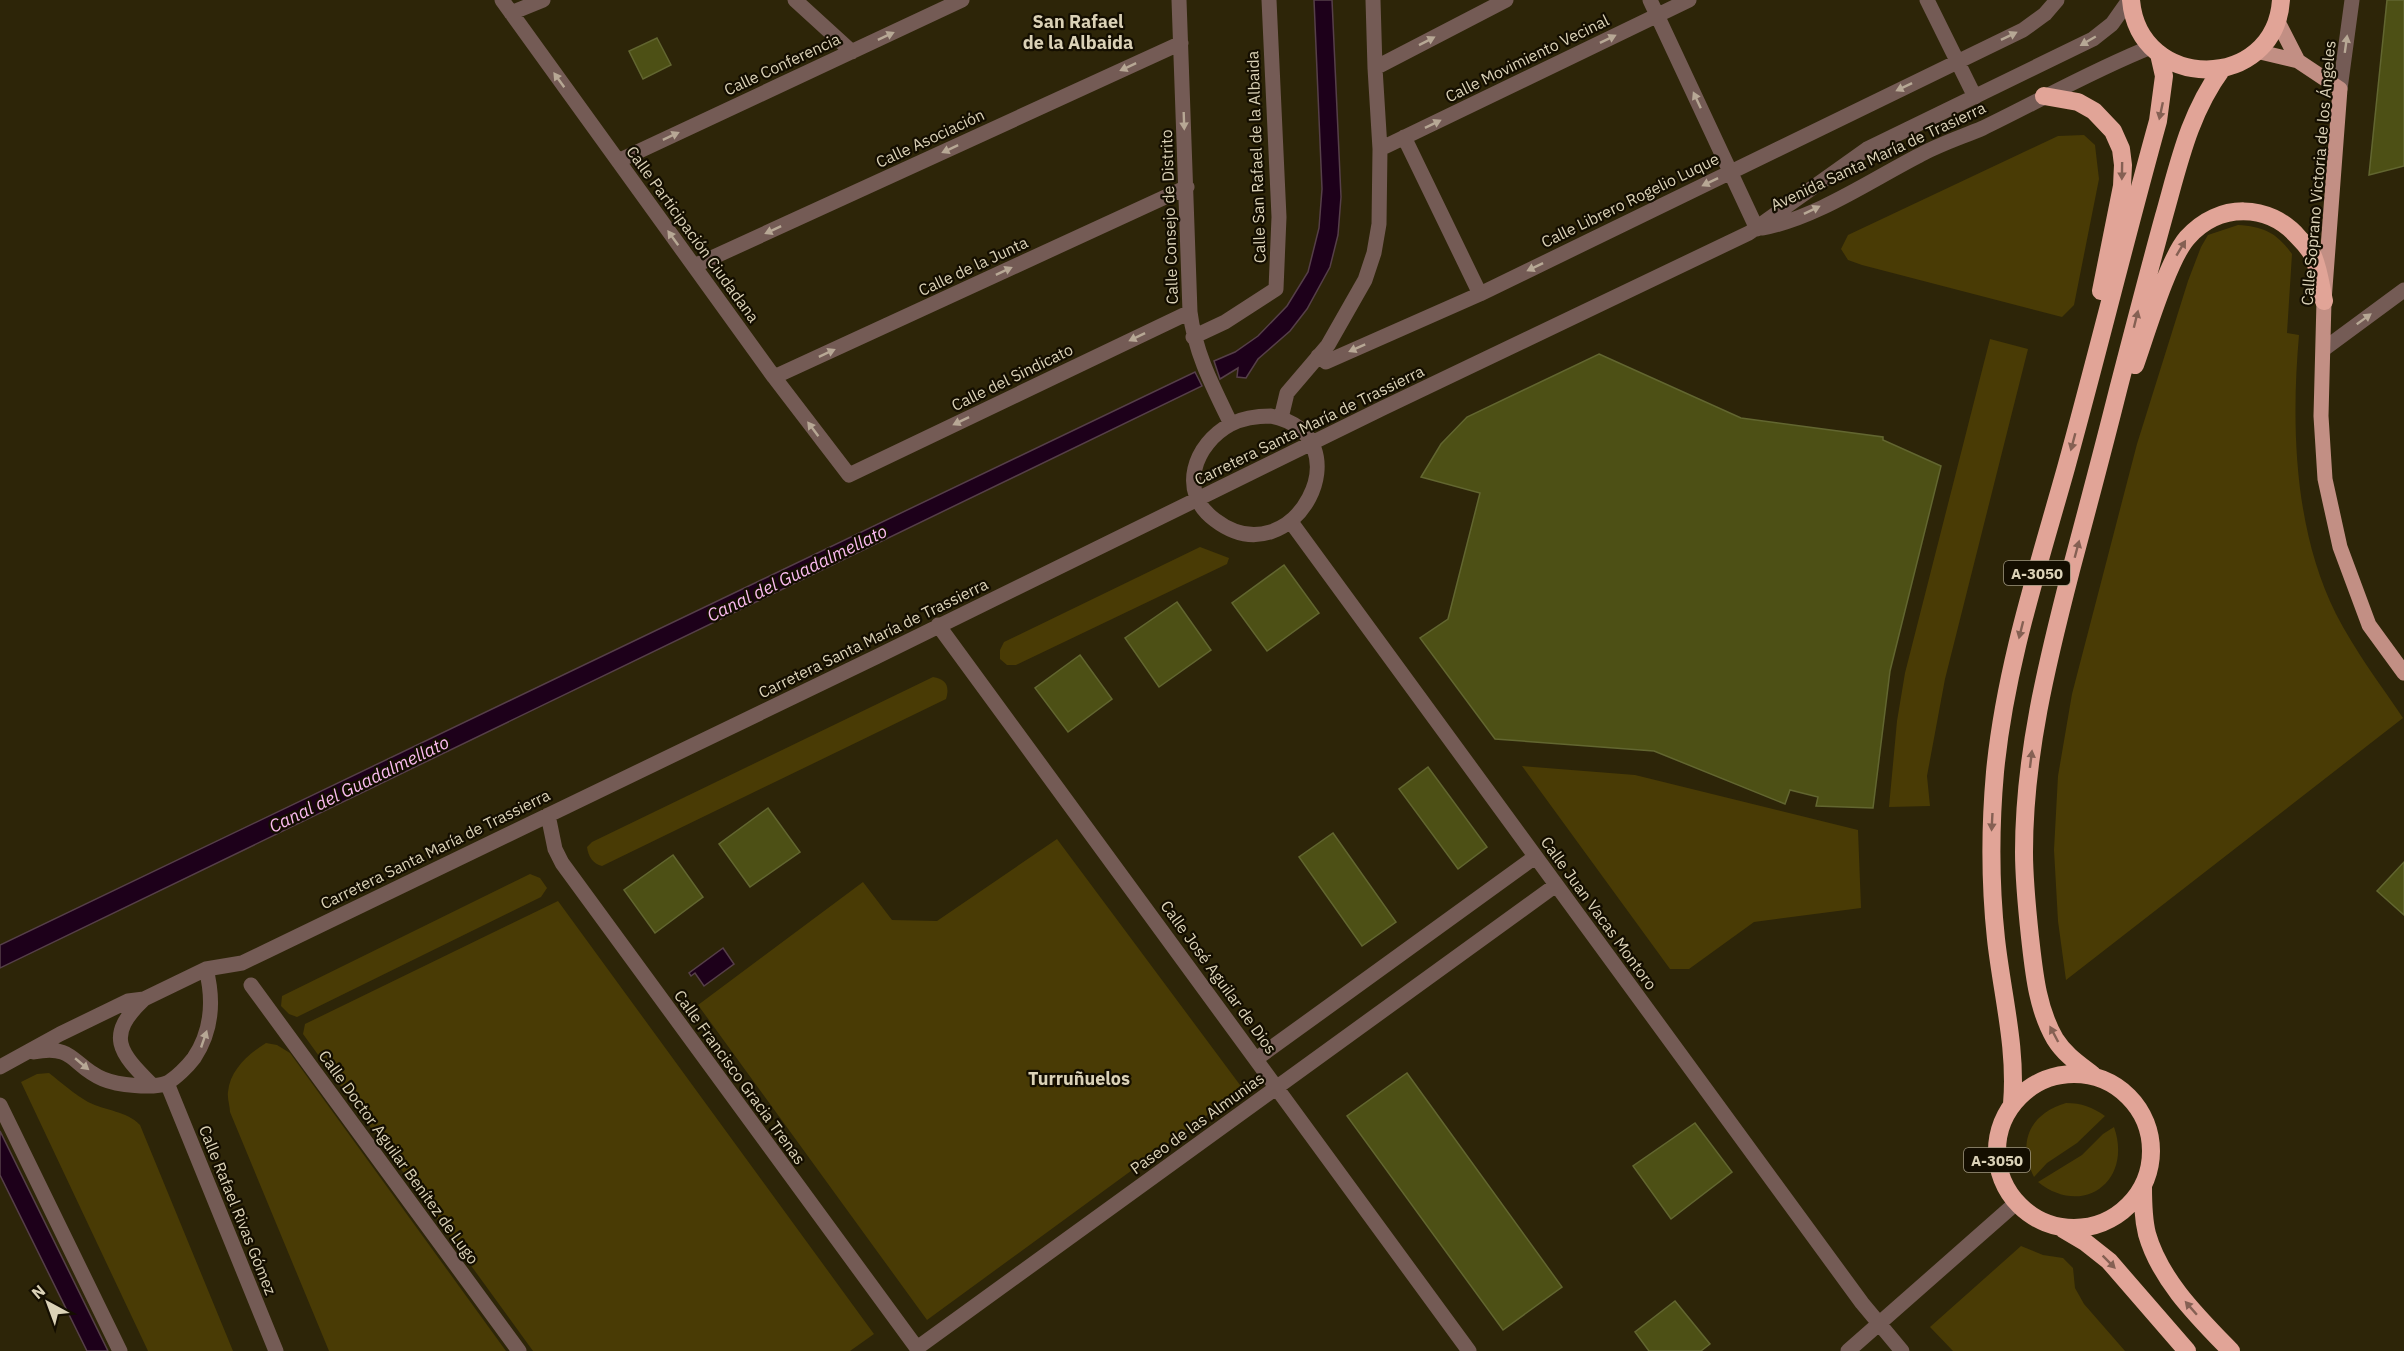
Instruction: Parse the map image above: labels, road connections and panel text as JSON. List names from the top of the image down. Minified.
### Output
{"streets":{"highway":["A-3050"],"main road":["Calle Soprano Victoria de los Ángeles"],"street":["Calle Movimiento Vecinal","Calle Conferencia","Calle Asociación","Avenida Santa María de Trasierra","Calle San Rafael de la Albaida","Calle Librero Rogelio Luque","Calle Consejo de Distrito","Calle Participación Ciudadana","Calle de la Junta","Calle del Sindicato","Carretera Santa María de Trassierra","Calle Juan Vacas Montoro","Calle José Aguilar de Dios","Calle Francisco Gracia Trenas","Paseo de las Almunias","Calle Doctor Aguilar Benítez de Lugo","Calle Rafael Rivas Gómez"]},"crossings":[["Calle Conferencia","Calle Participación Ciudadana"],["Calle Asociación","Calle Consejo de Distrito"],["Calle Asociación","Calle Participación Ciudadana"],["Avenida Santa María de Trasierra","Carretera Santa María de Trassierra"],["Avenida Santa María de Trasierra","A-3050"],["Calle San Rafael de la Albaida","Calle Consejo de Distrito"],["Calle Consejo de Distrito","Calle de la Junta"],["Calle Consejo de Distrito","Calle del Sindicato"],["Calle Participación Ciudadana","Calle de la Junta"],["Calle Participación Ciudadana","Calle del Sindicato"],["Carretera Santa María de Trassierra","Calle José Aguilar de Dios"],["Carretera Santa María de Trassierra","Calle Francisco Gracia Trenas"],["Carretera Santa María de Trassierra","Calle Rafael Rivas Gómez"],["Calle Juan Vacas Montoro","Paseo de las Almunias"],["Calle José Aguilar de Dios","Paseo de las Almunias"],["Calle Francisco Gracia Trenas","Paseo de las Almunias"]],"one_way":["Calle Conferencia","Calle Asociación","Calle Participación Ciudadana","Calle de la Junta","Calle del Sindicato"],"districts":["San Rafael de la Albaida","Turruñuelos"],"water":["Canal del Guadalmellato"],"north":"top left"}
